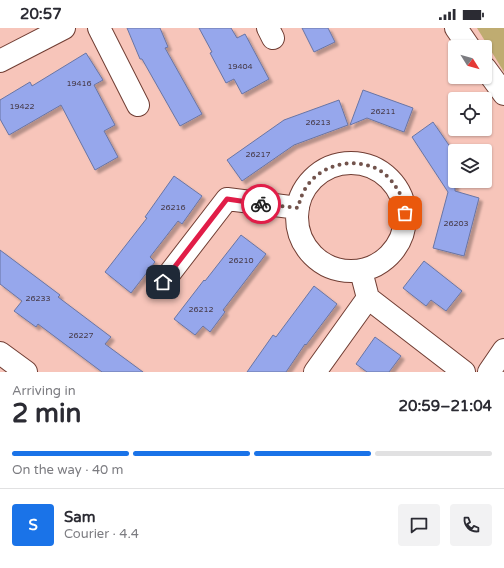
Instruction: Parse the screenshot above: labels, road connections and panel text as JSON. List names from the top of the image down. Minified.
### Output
{"house_numbers":["19404","19416","19422","26211","26213","26217","26216","26203","26210","26233","26212","26227"],"north":"bottom right","page":{"status":"20:57","heading":["2 min","Arriving in","20:59–21:04"],"panel":["Sam","Courier · 4.4"],"bar":"On the way · 40 m","round":"S"}}
